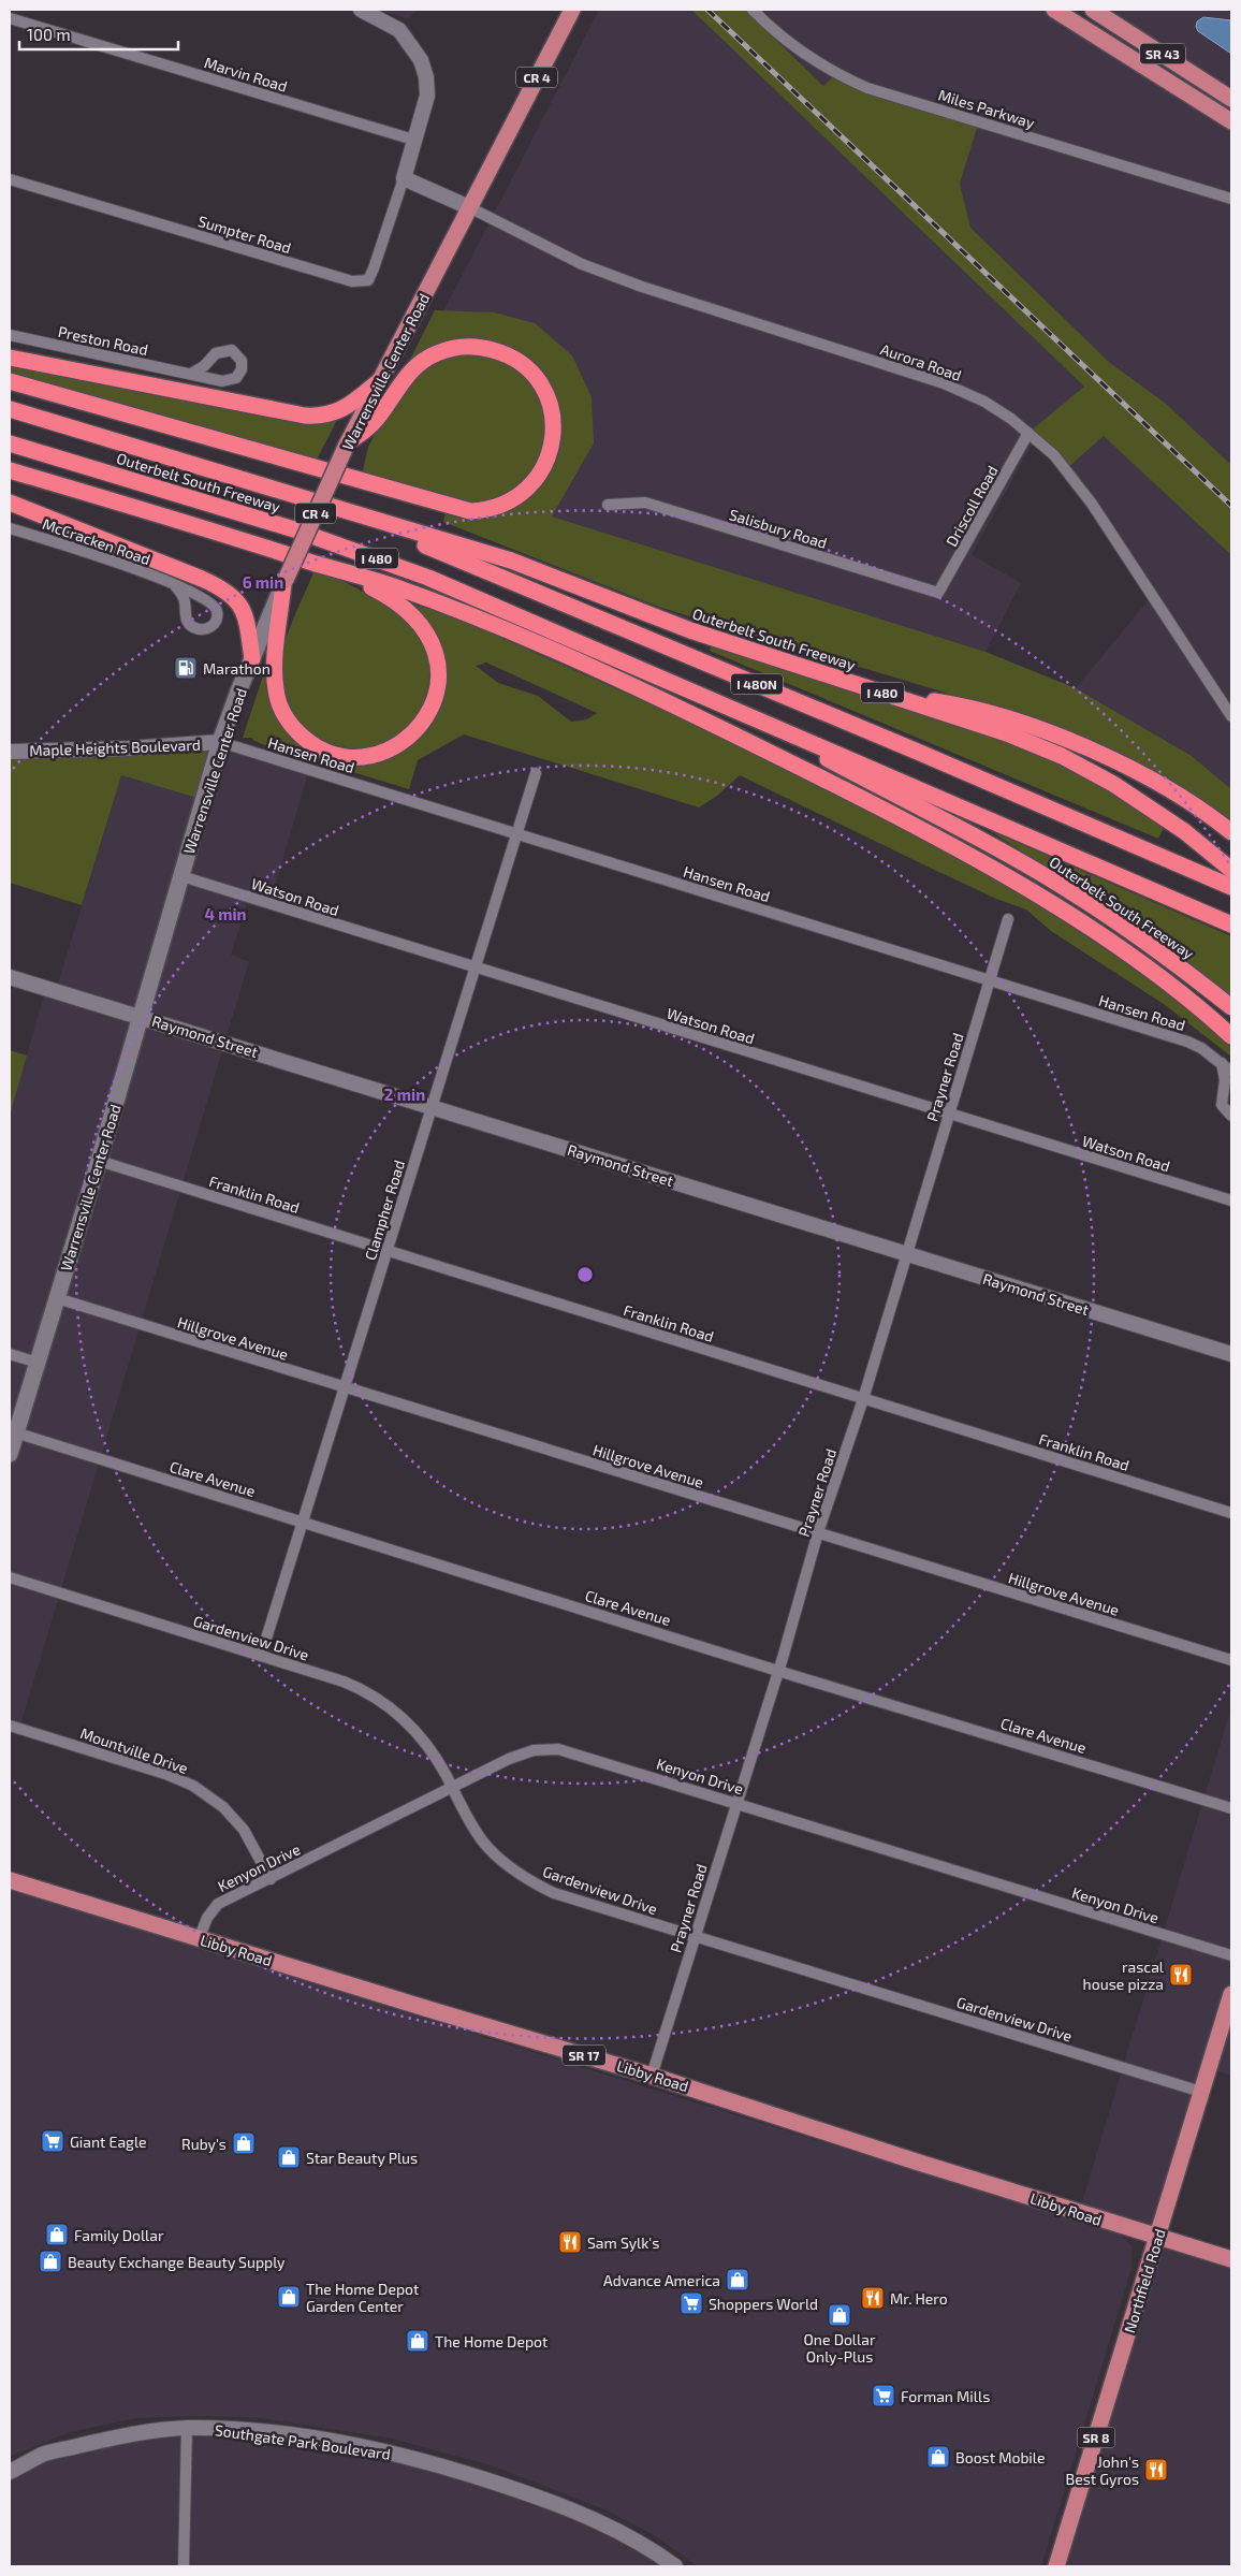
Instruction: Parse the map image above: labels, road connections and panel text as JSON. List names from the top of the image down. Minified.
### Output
{"streets":{"highway":["Outerbelt South Freeway","I 480","I 480N"],"main road":["SR 43","CR 4","Warrensville Center Road","Libby Road","SR 17","Northfield Road","SR 8"],"street":["Marvin Road","Miles Parkway","Sumpter Road","Preston Road","Aurora Road","Driscoll Road","Salisbury Road","McCracken Road","Maple Heights Boulevard","Hansen Road","Watson Road","Raymond Street","Prayner Road","Franklin Road","Clampher Road","Hillgrove Avenue","Clare Avenue","Gardenview Drive","Mountville Drive","Kenyon Drive","Southgate Park Boulevard"]},"crossings":[["Aurora Road","Warrensville Center Road"],["Aurora Road","Driscoll Road"],["Warrensville Center Road","Maple Heights Boulevard"],["Warrensville Center Road","Hansen Road"],["Warrensville Center Road","Watson Road"],["Warrensville Center Road","Raymond Street"],["Warrensville Center Road","Franklin Road"],["Warrensville Center Road","Hillgrove Avenue"],["Warrensville Center Road","Clare Avenue"],["Driscoll Road","Salisbury Road"],["Maple Heights Boulevard","Hansen Road"],["Hansen Road","Prayner Road"],["Hansen Road","Clampher Road"],["Watson Road","Prayner Road"],["Watson Road","Clampher Road"],["Raymond Street","Prayner Road"],["Raymond Street","Clampher Road"],["Prayner Road","Franklin Road"],["Prayner Road","Hillgrove Avenue"],["Prayner Road","Clare Avenue"],["Prayner Road","Gardenview Drive"],["Prayner Road","Kenyon Drive"],["Prayner Road","Libby Road"],["Franklin Road","Clampher Road"],["Clampher Road","Hillgrove Avenue"],["Clampher Road","Clare Avenue"],["Clampher Road","Gardenview Drive"],["Gardenview Drive","Kenyon Drive"],["Gardenview Drive","Northfield Road"],["Mountville Drive","Kenyon Drive"],["Kenyon Drive","Libby Road"],["Libby Road","Northfield Road"]],"places":{"fuel station":["Marathon"],"restaurant":["rascal house pizza","Sam Sylk's","Mr. Hero","John's Best Gyros"],"supermarket":["Giant Eagle","Shoppers World","Forman Mills"],"shop":["Ruby's","Star Beauty Plus","Family Dollar","Beauty Exchange Beauty Supply","Advance America","The Home Depot Garden Center","One Dollar Only-Plus","The Home Depot","Boost Mobile"]},"scale_bar":"100 m","rings":["6 min","4 min","2 min"]}
